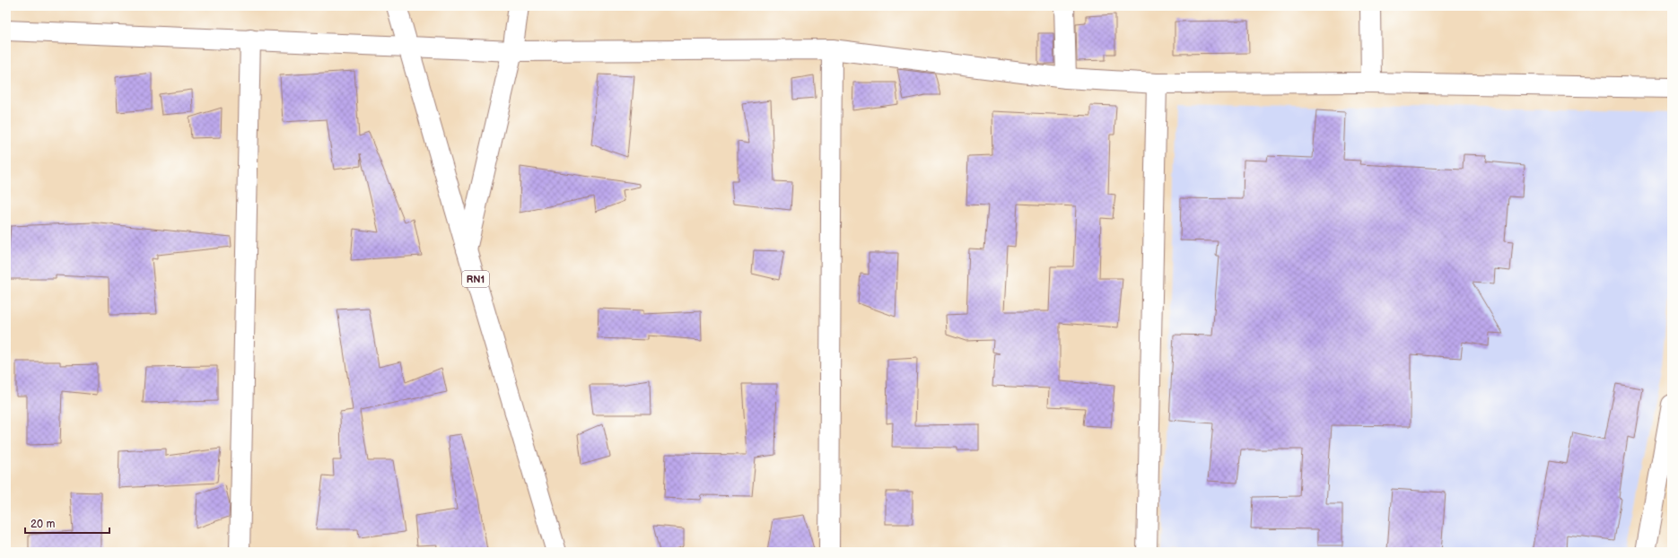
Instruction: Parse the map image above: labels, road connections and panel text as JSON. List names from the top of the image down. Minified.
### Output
{"streets":{"main road":["RN1"]},"scale_bar":"20 m"}
